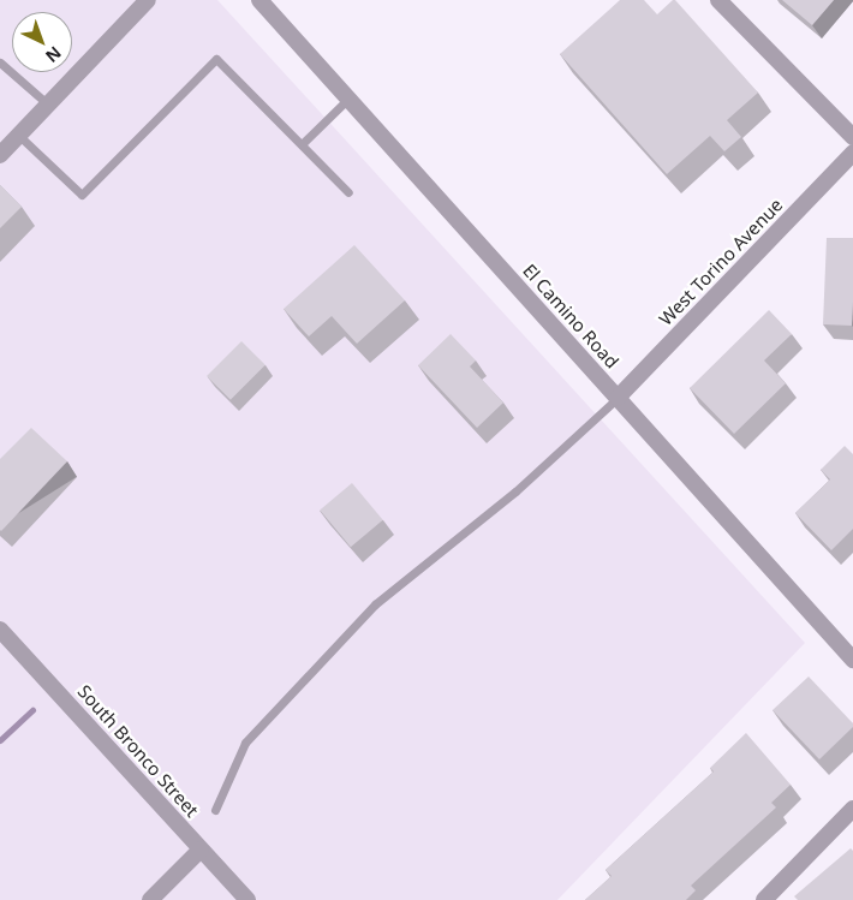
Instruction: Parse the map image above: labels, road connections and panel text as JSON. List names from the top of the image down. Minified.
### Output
{"streets":{"street":["West Torino Avenue","El Camino Road","South Bronco Street"]},"crossings":[["West Torino Avenue","El Camino Road"]],"north":"bottom right"}
